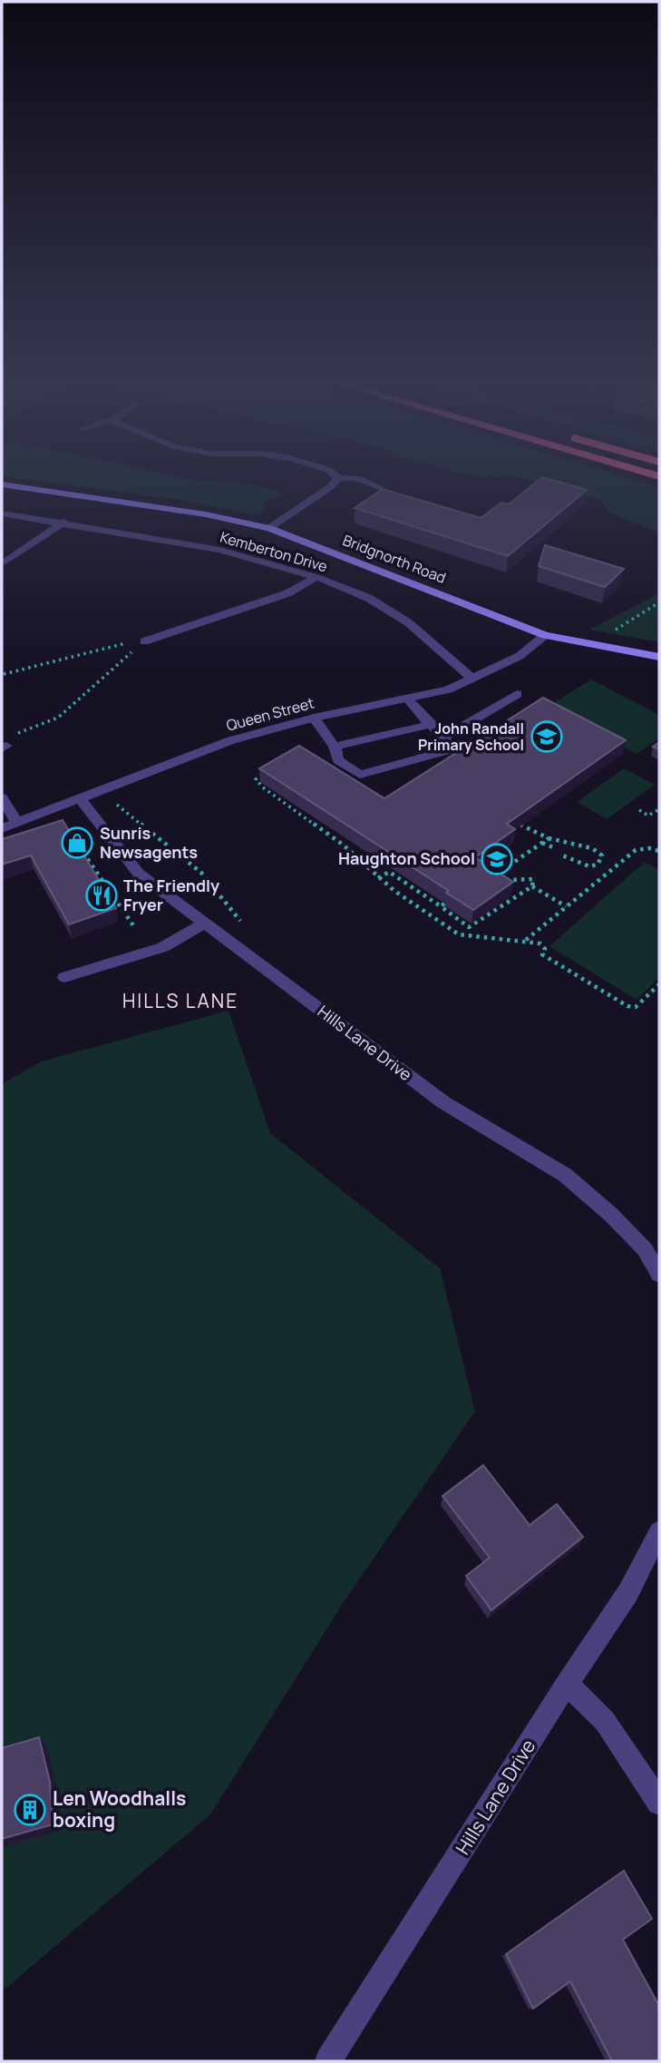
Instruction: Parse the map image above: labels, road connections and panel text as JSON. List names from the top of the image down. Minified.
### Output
{"streets":{"street":["Kemberton Drive","Bridgnorth Road","Queen Street","Hills Lane Drive"]},"crossings":[["Kemberton Drive","Queen Street"],["Bridgnorth Road","Queen Street"],["Queen Street","Hills Lane Drive"]],"districts":["HILLS LANE"],"places":{"school or university":["John Randall Primary School","Haughton School"],"shop":["Sunris Newsagents"],"restaurant":["The Friendly Fryer"],"building":["Len Woodhalls boxing"]}}
